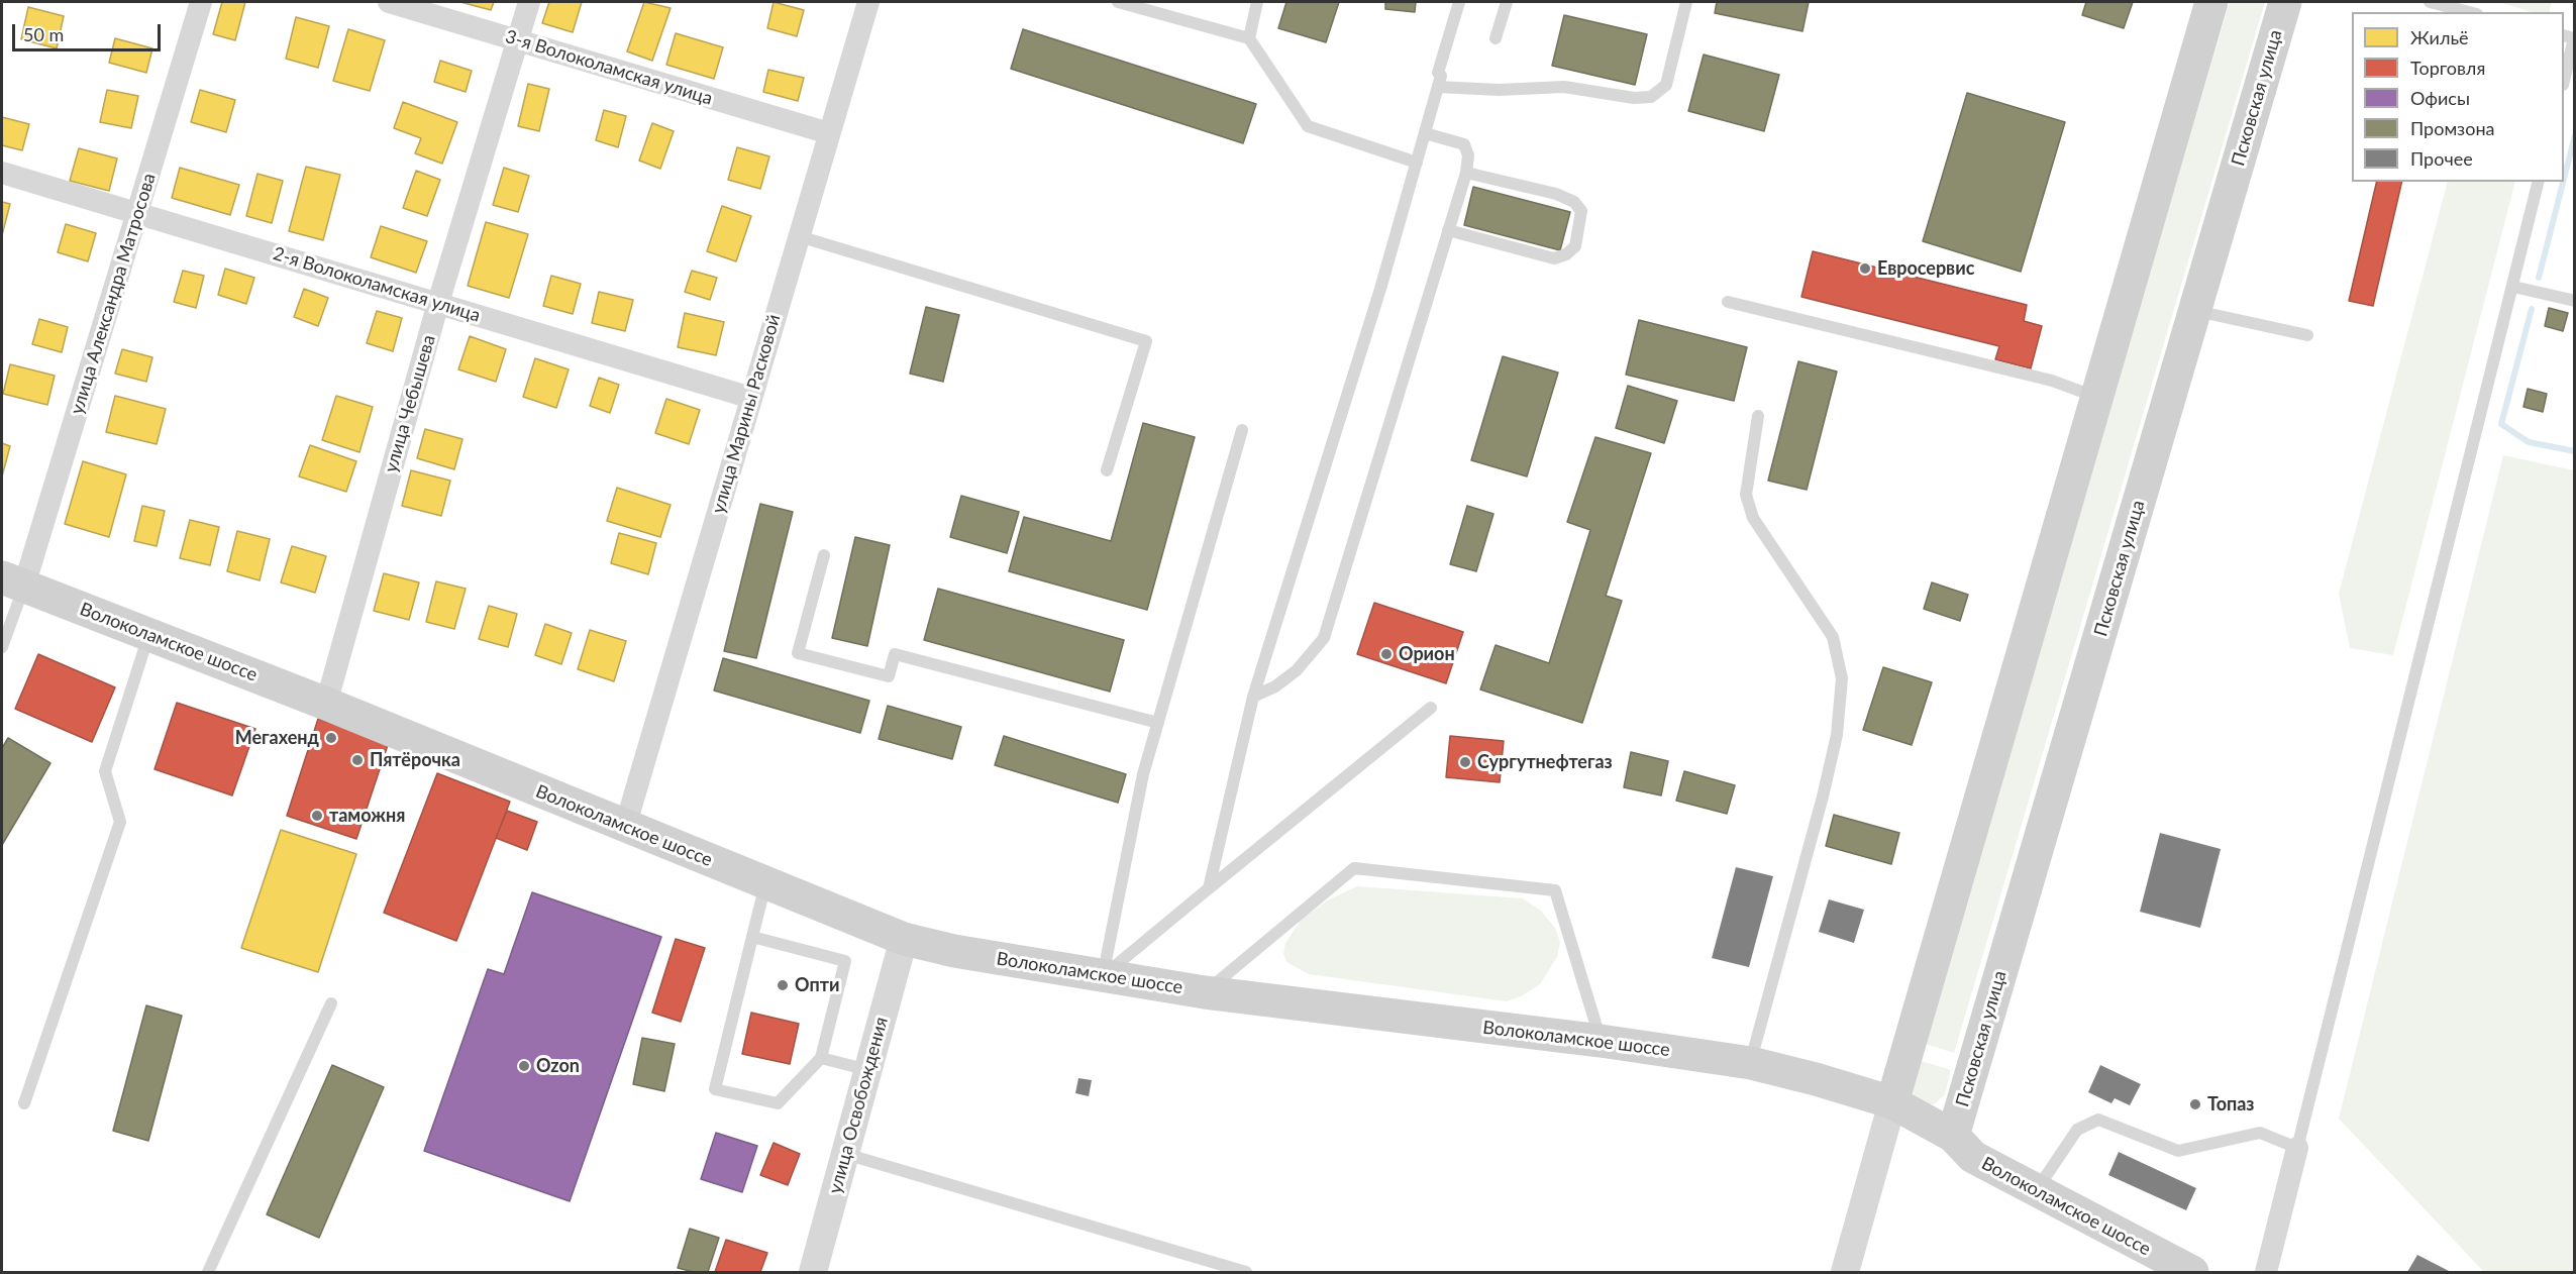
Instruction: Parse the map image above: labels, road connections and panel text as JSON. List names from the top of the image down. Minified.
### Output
{"streets":{"main road":["Псковская улица","Волоколамское шоссе"],"street":["3-я Волоколамская улица","2-я Волоколамская улица","улица Александра Матросова","улица Чебышева","улица Марины Расковой","улица Освобождения"]},"crossings":[["3-я Волоколамская улица","улица Чебышева"],["3-я Волоколамская улица","улица Марины Расковой"],["Псковская улица","Волоколамское шоссе"],["2-я Волоколамская улица","улица Александра Матросова"],["2-я Волоколамская улица","улица Чебышева"],["2-я Волоколамская улица","улица Марины Расковой"],["улица Александра Матросова","Волоколамское шоссе"],["улица Чебышева","Волоколамское шоссе"],["улица Марины Расковой","Волоколамское шоссе"],["Волоколамское шоссе","улица Освобождения"]],"places":["Евросервис","Орион","Мегахенд","Пятёрочка","Сургутнефтегаз","таможня","Опти","Ozon","Топаз"],"legend":["Жильё","Торговля","Офисы","Промзона","Прочее"],"scale_bar":"50 m"}
